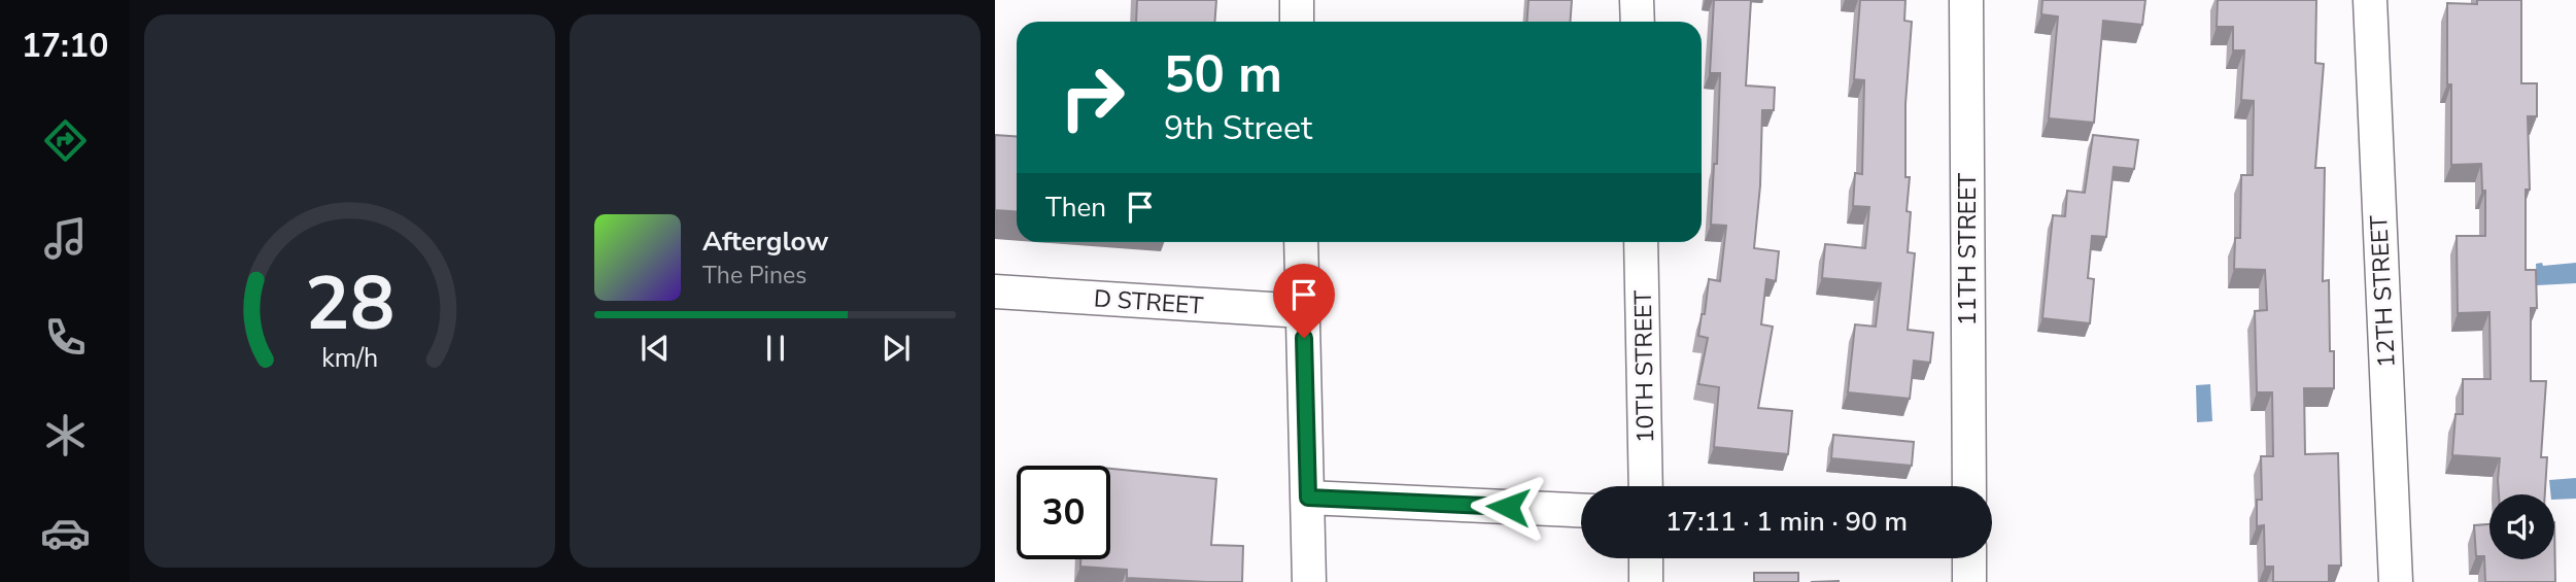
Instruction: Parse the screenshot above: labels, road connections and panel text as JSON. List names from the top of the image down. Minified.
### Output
{"streets":{"street":["11TH STREET","12TH STREET","D STREET","10TH STREET"]},"page":{"tabs":"17:10","turn":["50 m","9th Street"],"then":"Then","song":["Afterglow","The Pines"],"limit":"30","trip":"17:11 · 1 min · 90 m","gauge":["28","km/h"]}}
